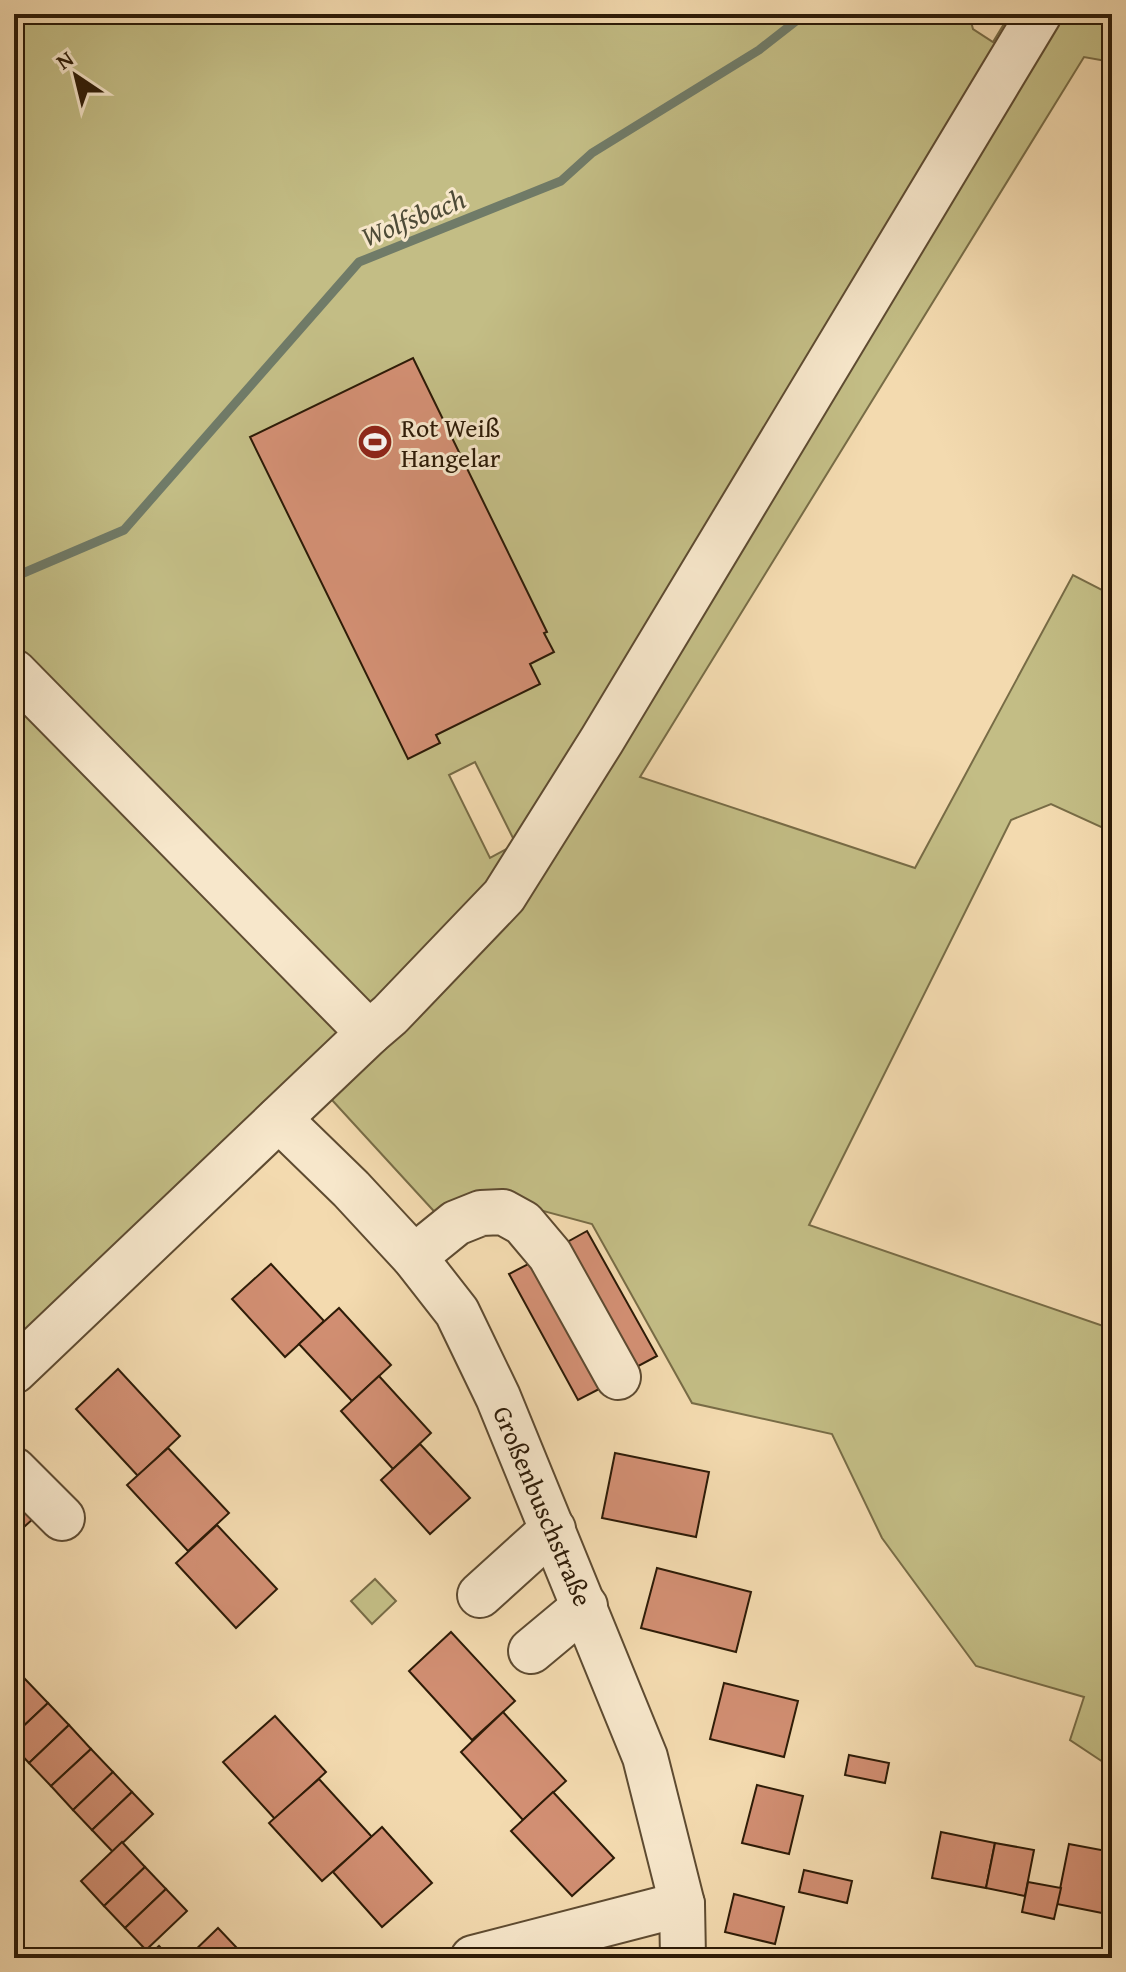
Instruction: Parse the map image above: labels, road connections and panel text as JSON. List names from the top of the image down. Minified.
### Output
{"streets":{"street":["Großenbuschstraße"]},"water":["Wolfsbach"],"places":{"sports":["Rot Weiß Hangelar"]},"north":"top left"}
